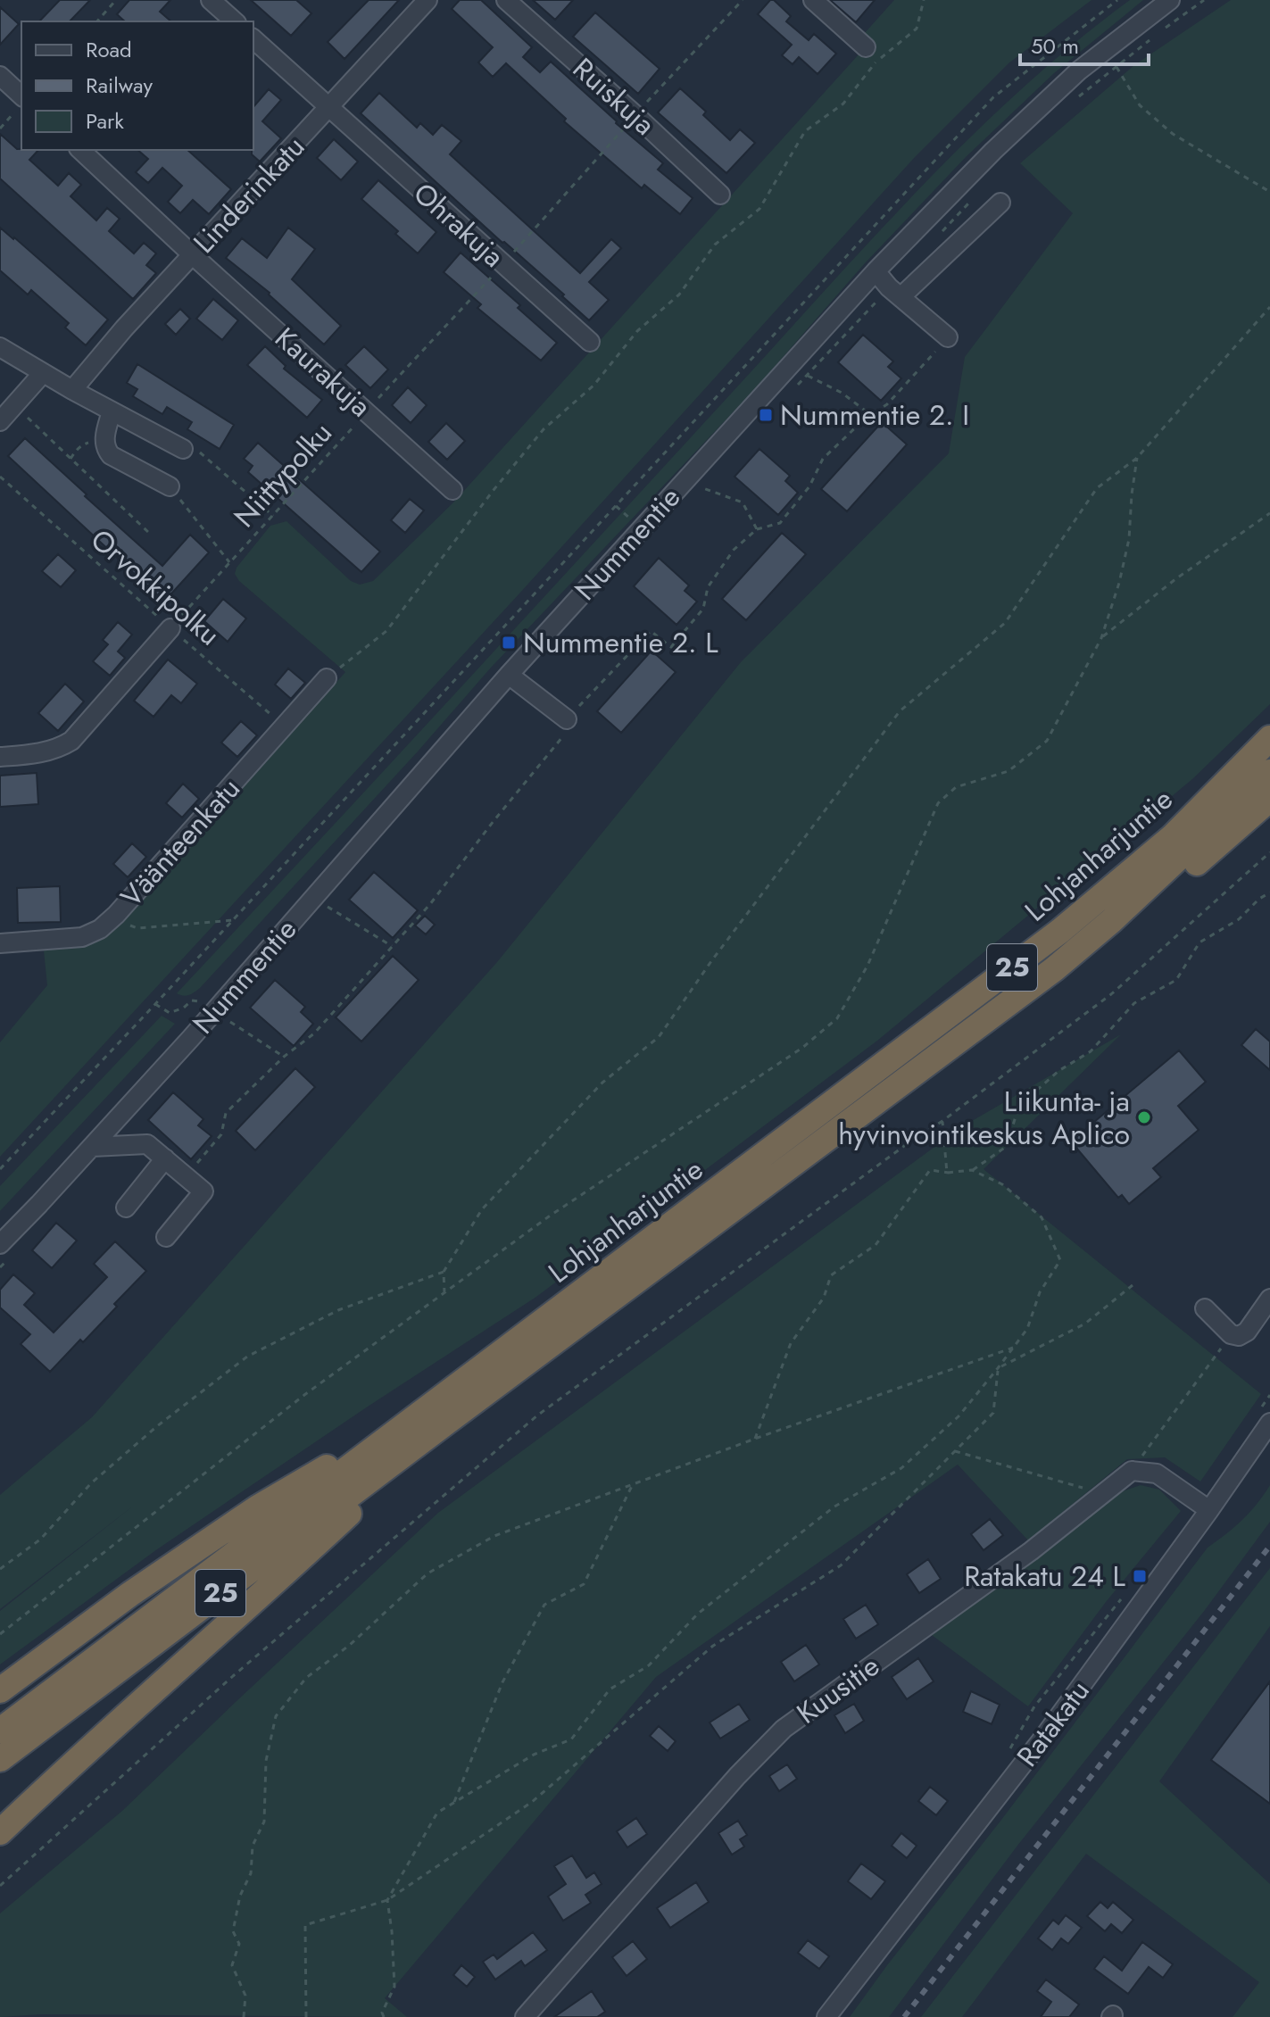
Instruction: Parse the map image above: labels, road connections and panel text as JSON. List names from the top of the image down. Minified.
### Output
{"streets":{"highway":["Lohjanharjuntie","25"],"street":["Ruiskuja","Linderinkatu","Ohrakuja","Kaurakuja","Nummentie","Väänteenkatu","Kuusitie","Ratakatu"],"path":["Niittypolku","Orvokkipolku"]},"crossings":[["Ruiskuja","Niittypolku"],["Linderinkatu","Ohrakuja"],["Linderinkatu","Kaurakuja"],["Ohrakuja","Niittypolku"],["Kaurakuja","Niittypolku"],["Niittypolku","Orvokkipolku"],["Orvokkipolku","Väänteenkatu"]],"places":{"transit":["Nummentie 2. I","Nummentie 2. L","Ratakatu 24 L"],"other":["Liikunta- ja hyvinvointikeskus Aplico"]},"legend":["Road","Railway","Park"],"scale_bar":"50 m"}
